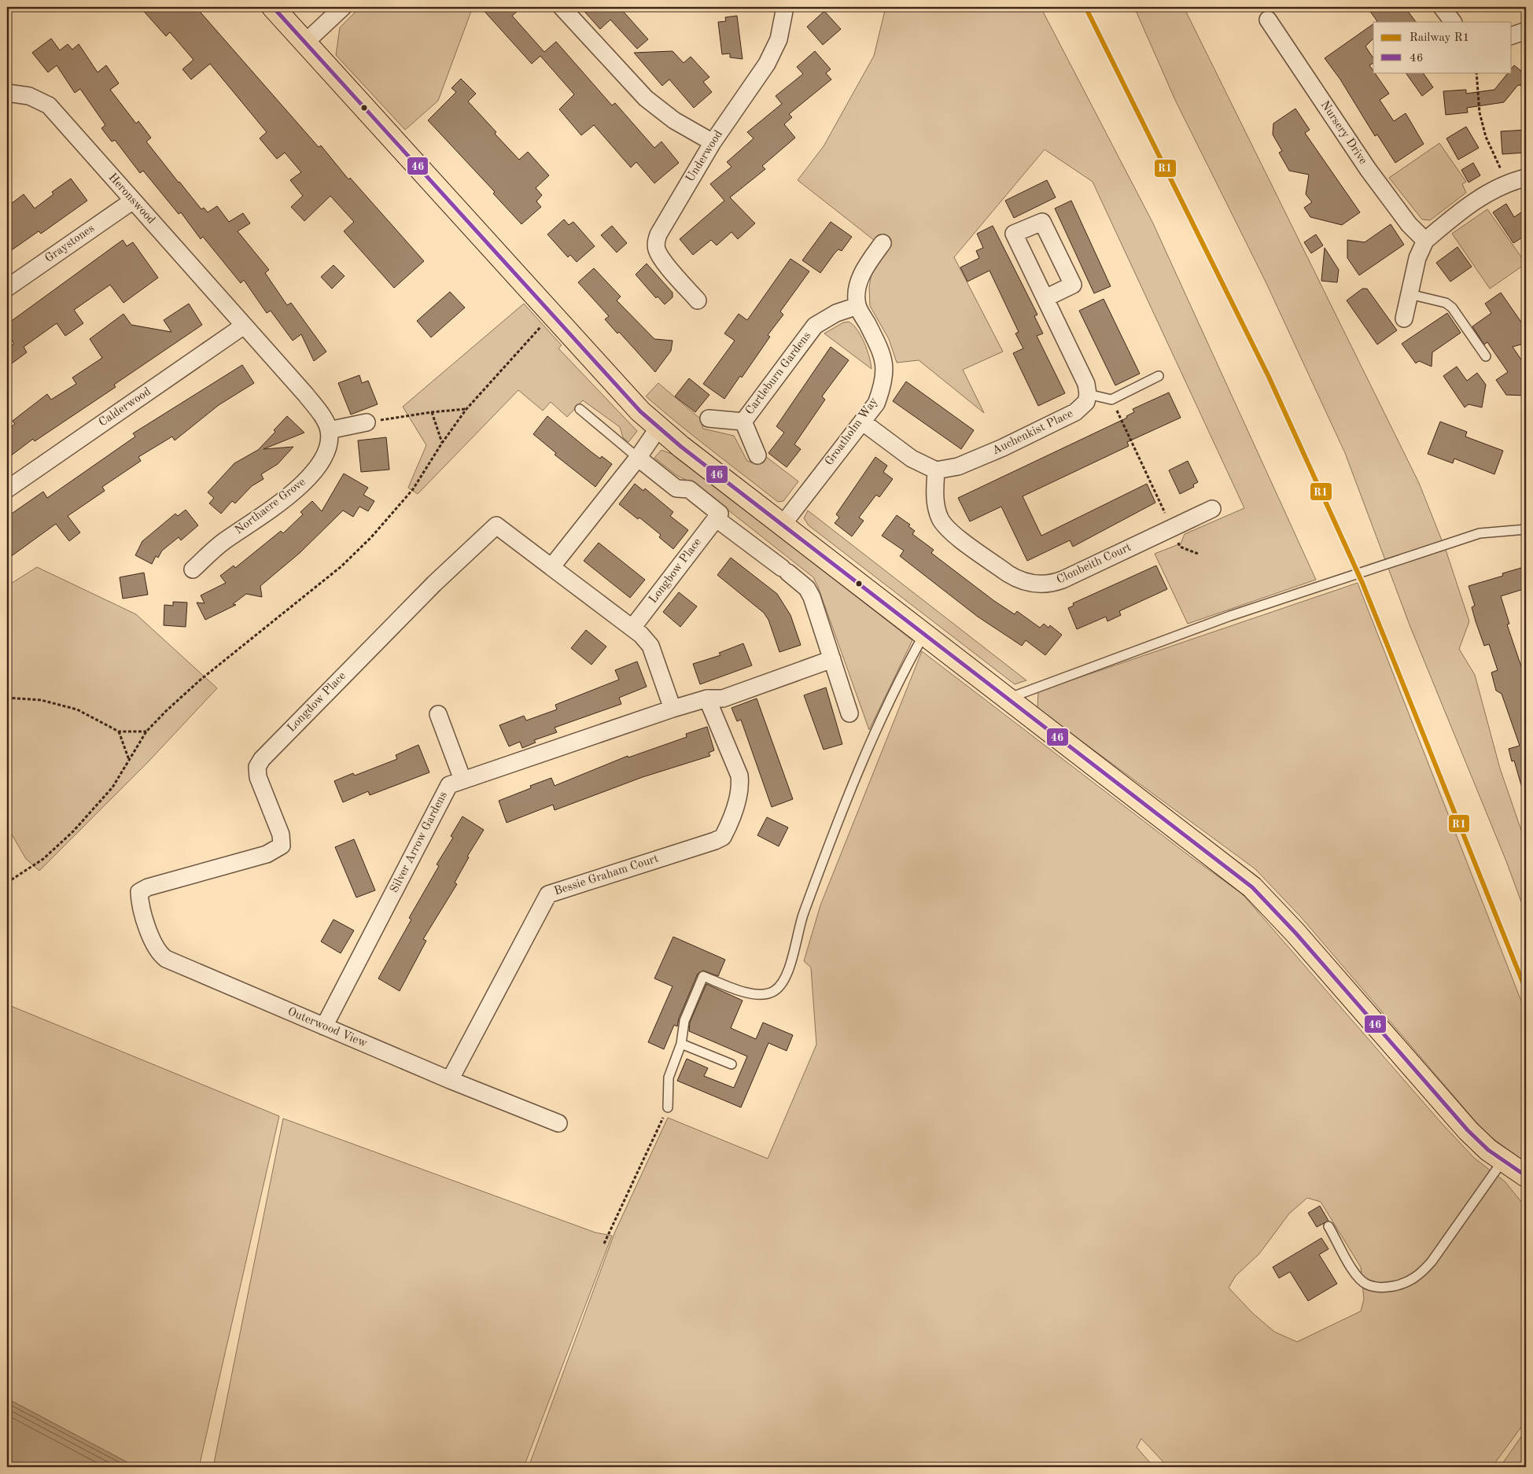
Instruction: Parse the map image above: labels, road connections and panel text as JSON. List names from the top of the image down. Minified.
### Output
{"streets":{"street":["Nursery Drive","Underwood","Heronswood","Graystones","Cartleburn Gardens","Calderwood","Groatholm Way","Auchenkist Place","Northacre Grove","Clonbeith Court","Longbow Place","Longdow Place","Silver Arrow Gardens","Bessie Graham Court","Outerwood View"]},"crossings":[["Heronswood","Graystones"],["Heronswood","Calderwood"],["Cartleburn Gardens","Groatholm Way"],["Auchenkist Place","Clonbeith Court"],["Longdow Place","Outerwood View"],["Silver Arrow Gardens","Bessie Graham Court"],["Silver Arrow Gardens","Outerwood View"],["Bessie Graham Court","Outerwood View"]],"lines":["rail line R1","transit line 46"],"legend":["Railway R1","46"]}
